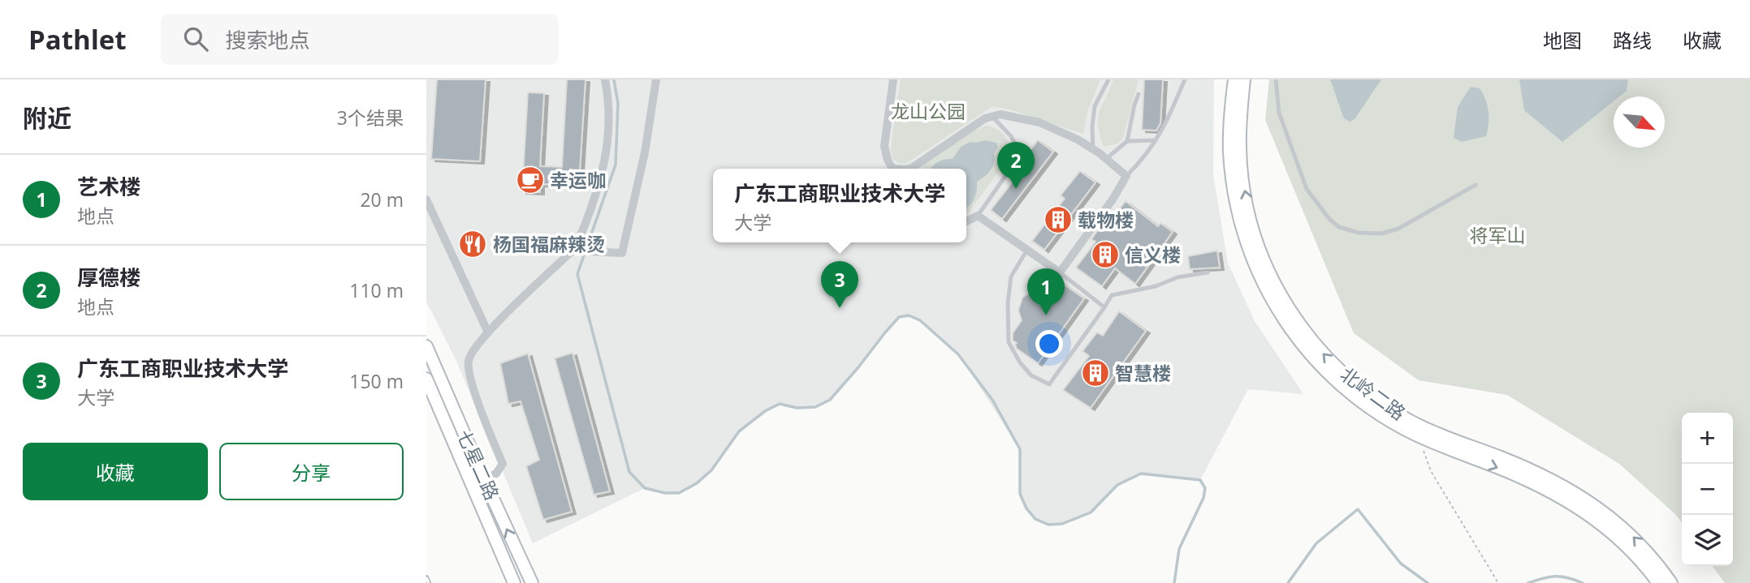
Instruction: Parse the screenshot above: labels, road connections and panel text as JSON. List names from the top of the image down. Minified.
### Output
{"streets":{"street":["北岭二路","七星二路"]},"parks":["龙山公园","将军山"],"places":{"cafe":["幸运咖"],"building":["载物楼","信义楼","智慧楼"],"restaurant":["杨国福麻辣烫"]},"north":"bottom right","page":{"header":"Pathlet","search":"搜索地点","nav":["地图","路线","收藏"],"heading":["附近","3个结果"],"pins":["2","3","1"],"list":[{"mark":"1","name":"艺术楼","note":"地点","value":"20 m"},{"mark":"2","name":"厚德楼","note":"地点","value":"110 m"},{"mark":"3","name":"广东工商职业技术大学","note":"大学","value":"150 m"}],"popup":["广东工商职业技术大学","大学"],"map_buttons":["+","−"],"buttons":["收藏","分享"]}}
